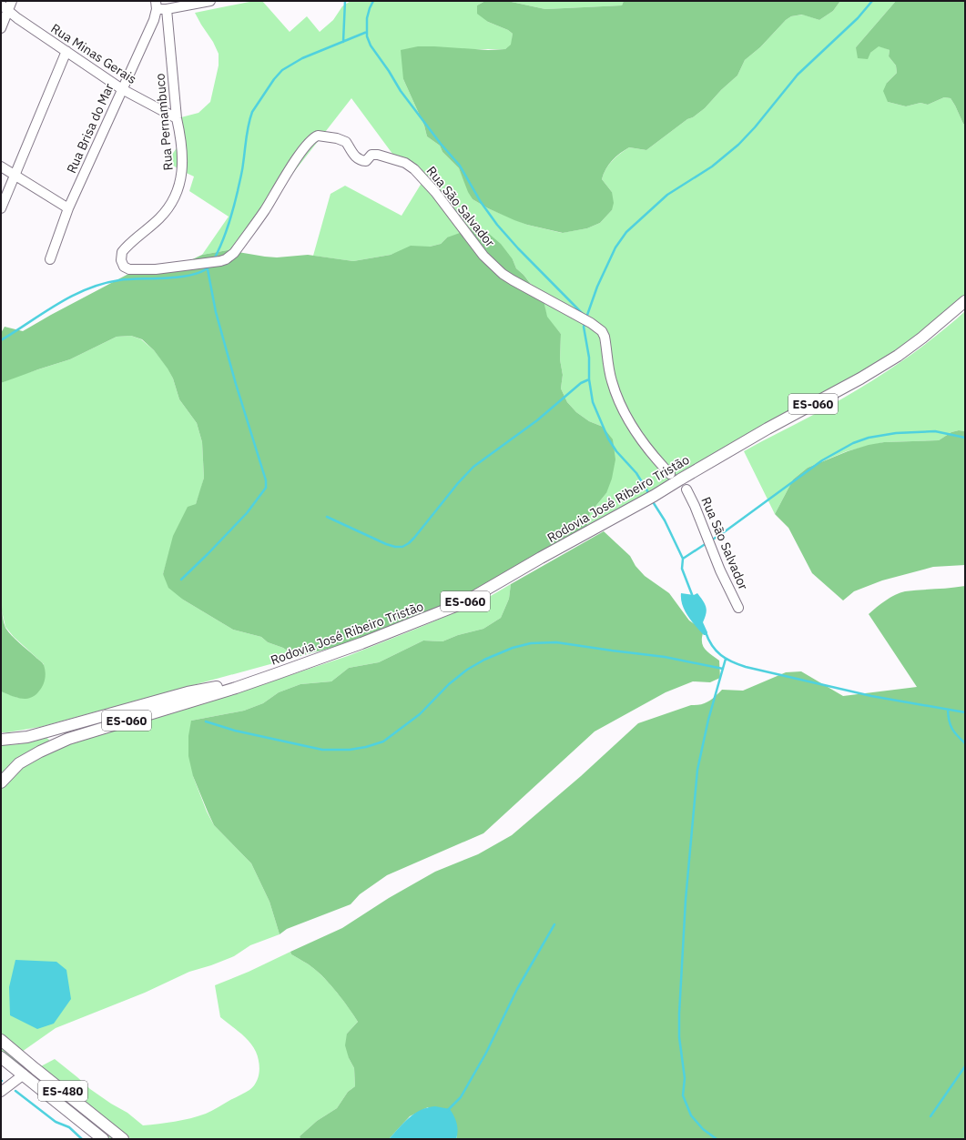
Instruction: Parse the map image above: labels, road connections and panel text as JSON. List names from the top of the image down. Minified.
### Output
{"streets":{"main road":["ES-060","Rodovia José Ribeiro Tristão","ES-480"],"street":["Rua Minas Gerais","Rua Pernambuco","Rua Brisa do Mar","Rua São Salvador"]},"crossings":[["Rua Minas Gerais","Rua Pernambuco"],["Rua Minas Gerais","Rua Brisa do Mar"],["Rua Pernambuco","Rua São Salvador"]]}
